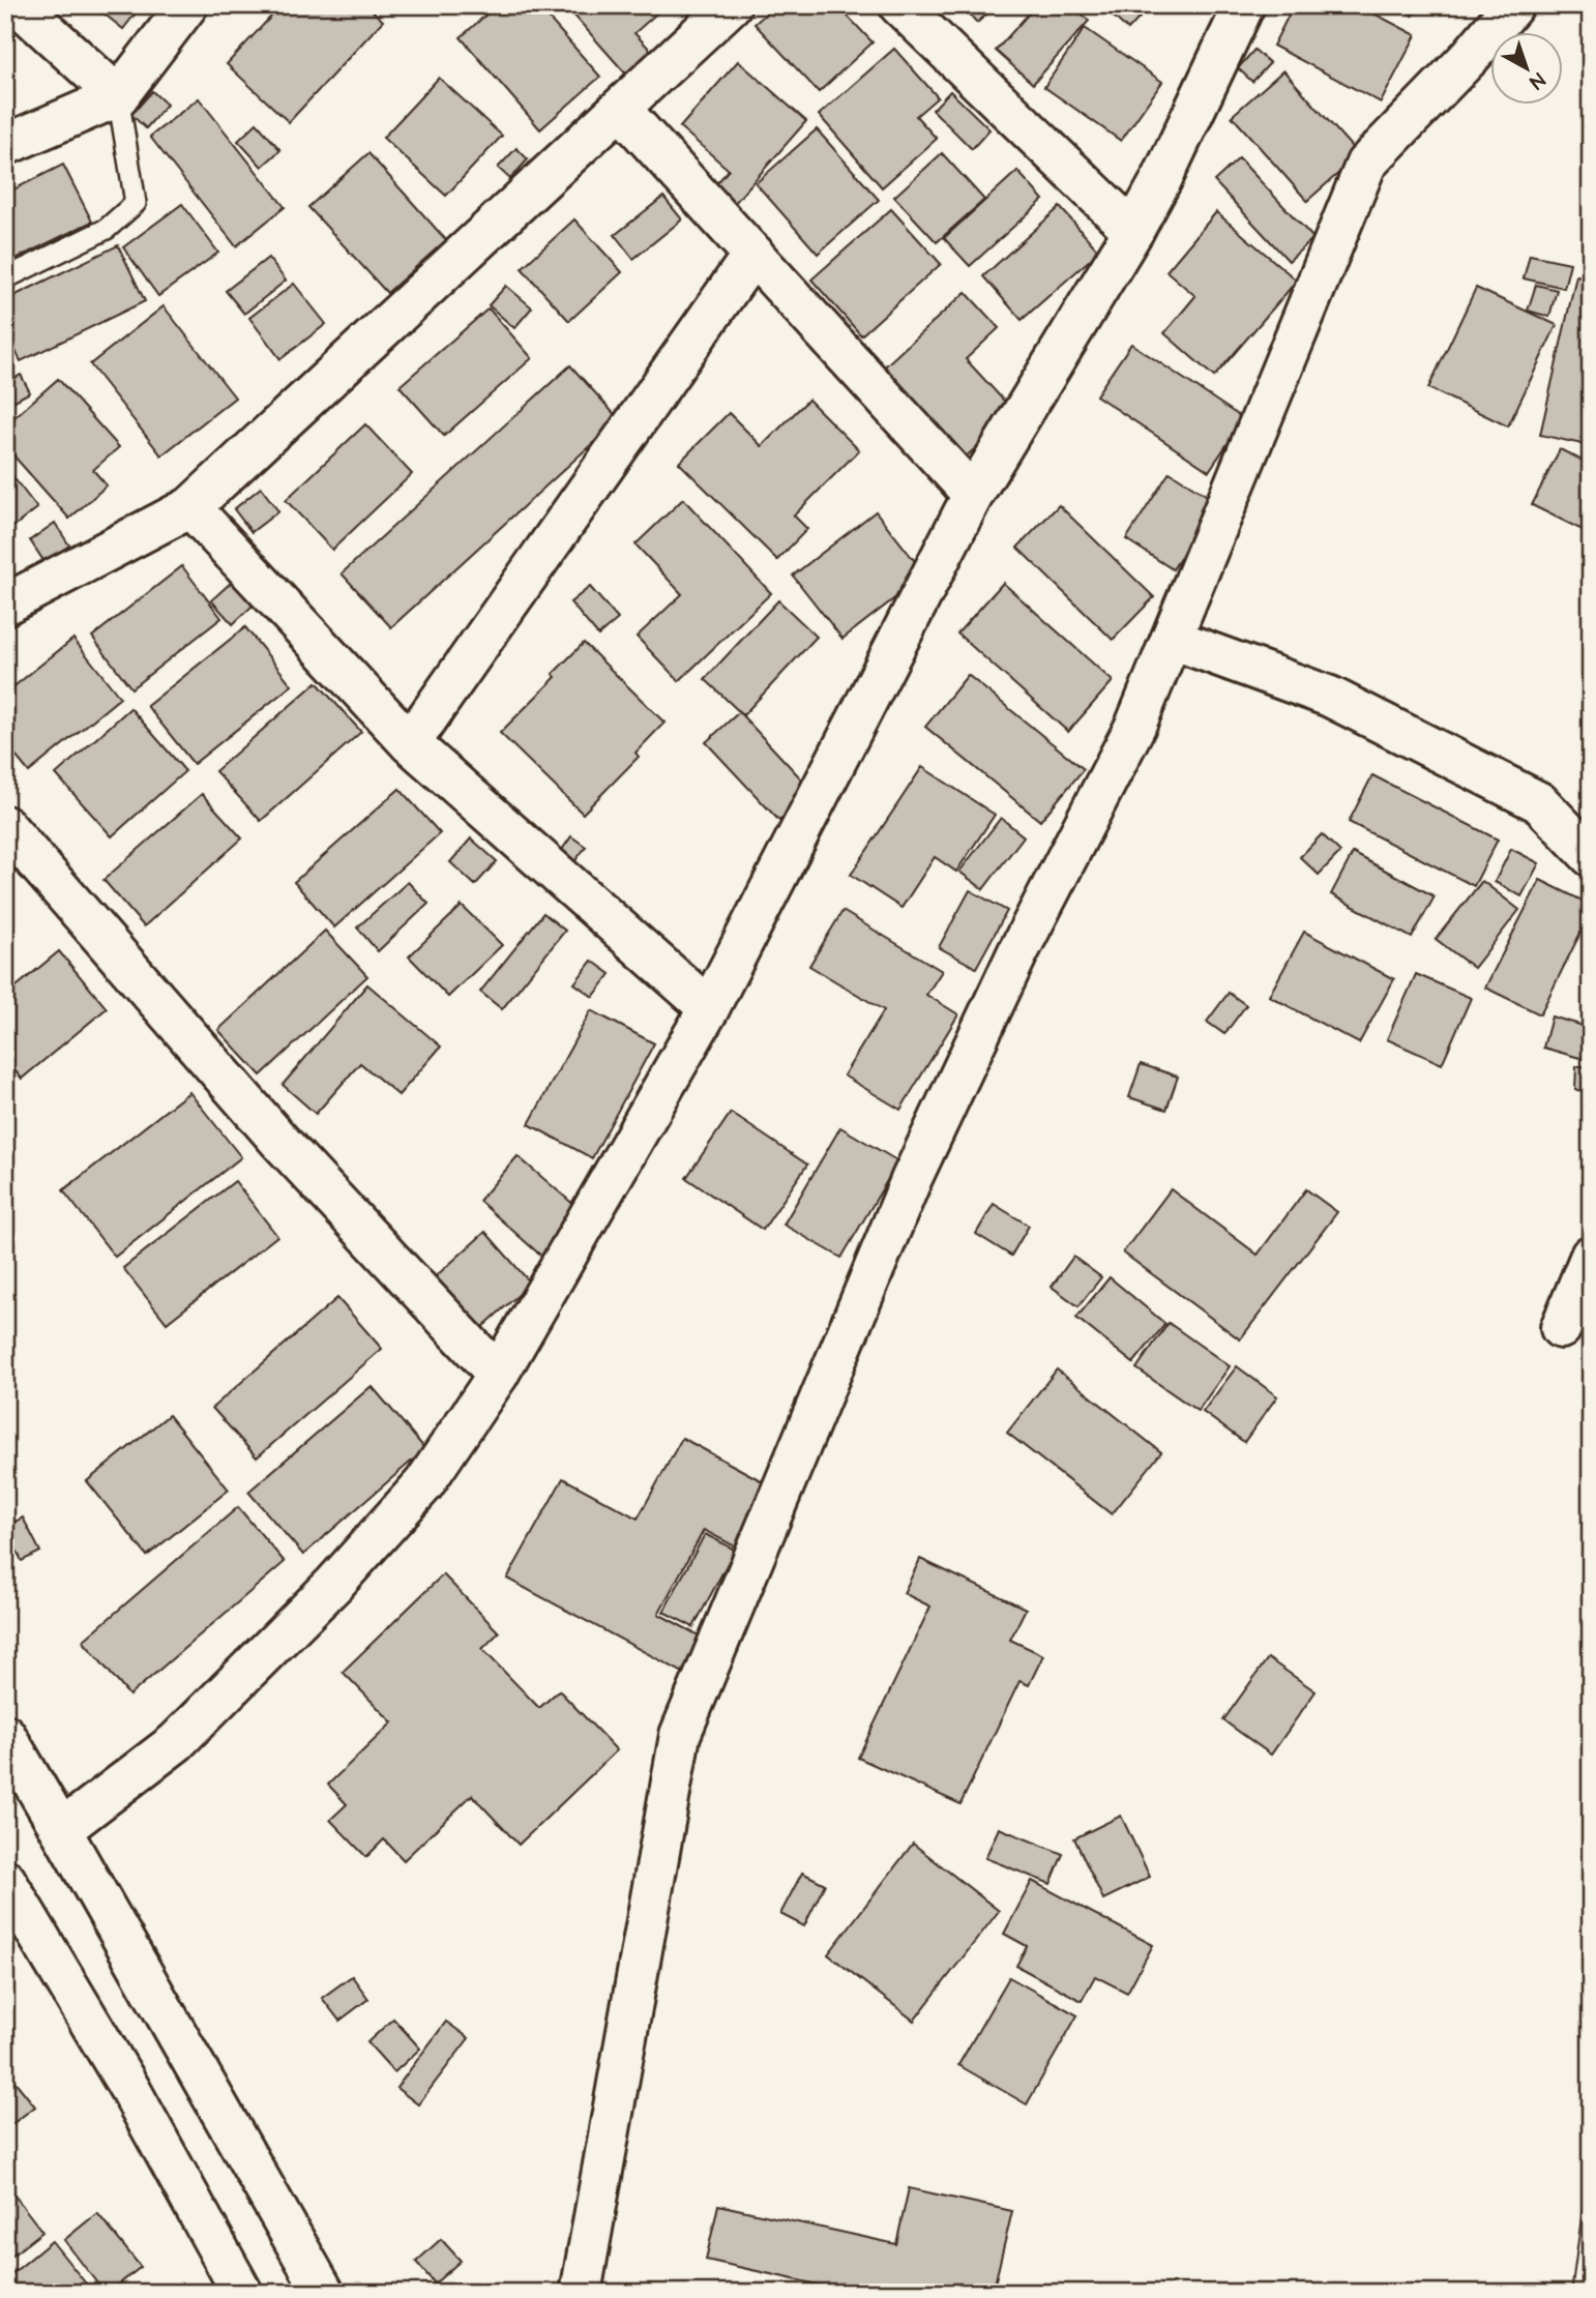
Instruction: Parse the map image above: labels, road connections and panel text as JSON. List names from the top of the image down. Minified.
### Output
{"north":"bottom right"}
